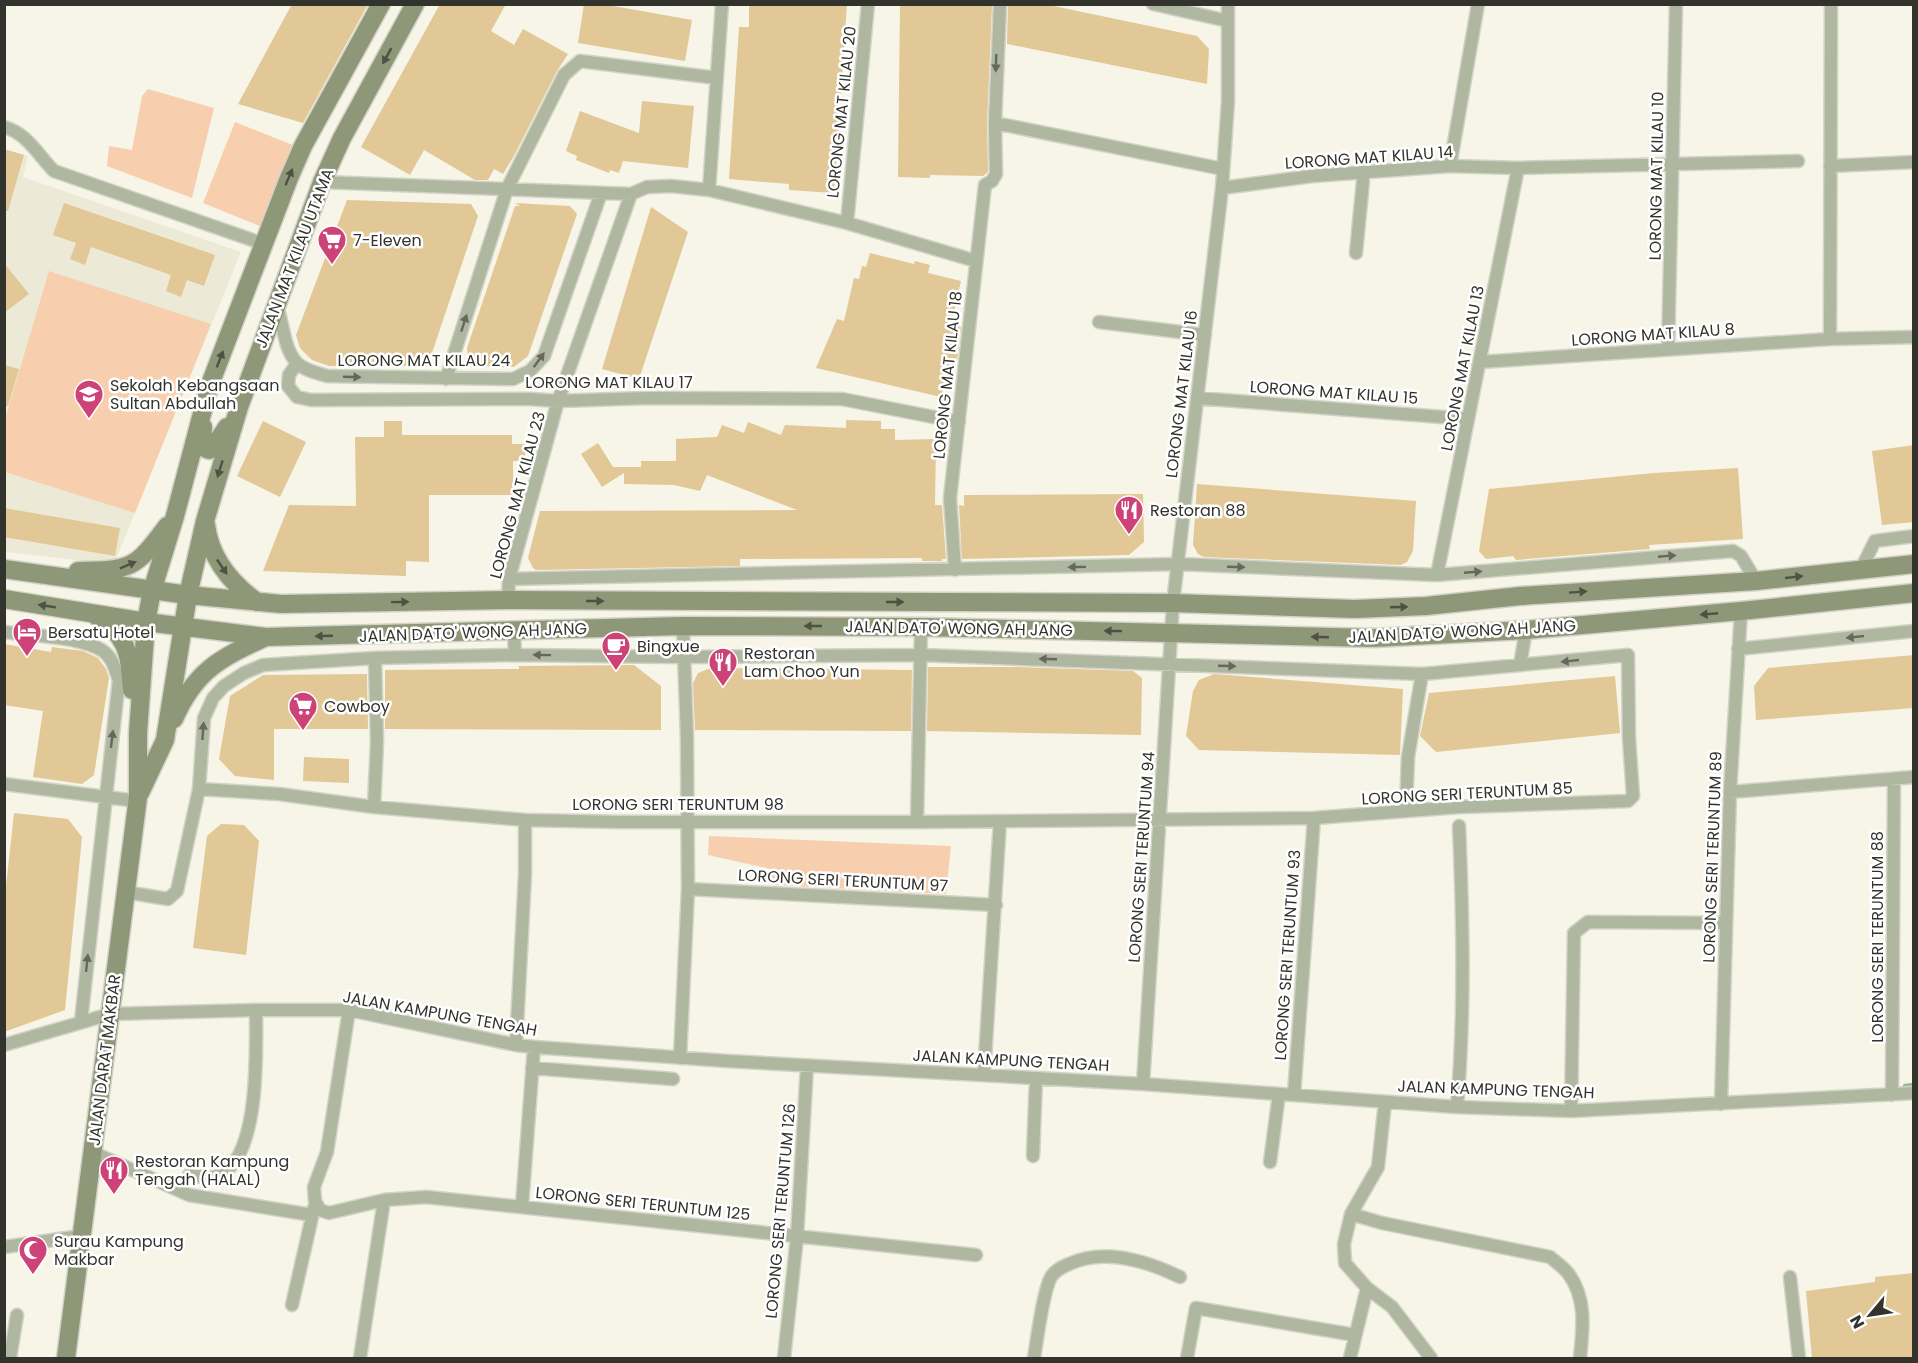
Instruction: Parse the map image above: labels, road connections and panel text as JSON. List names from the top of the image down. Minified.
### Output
{"streets":{"main road":["JALAN MAT KILAU UTAMA","JALAN DATO' WONG AH JANG","JALAN DARAT MAKBAR"],"street":["LORONG MAT KILAU 20","LORONG MAT KILAU 14","LORONG MAT KILAU 10","LORONG MAT KILAU 8","LORONG MAT KILAU 24","LORONG MAT KILAU 13","LORONG MAT KILAU 18","LORONG MAT KILAU 17","LORONG MAT KILAU 15","LORONG MAT KILAU 16","LORONG MAT KILAU 23","LORONG SERI TERUNTUM 85","LORONG SERI TERUNTUM 98","LORONG SERI TERUNTUM 94","LORONG SERI TERUNTUM 89","LORONG SERI TERUNTUM 97","LORONG SERI TERUNTUM 88","LORONG SERI TERUNTUM 93","JALAN KAMPUNG TENGAH","LORONG SERI TERUNTUM 125","LORONG SERI TERUNTUM 126"]},"crossings":[["LORONG MAT KILAU 20","LORONG MAT KILAU 18"],["LORONG MAT KILAU 20","LORONG MAT KILAU 23"],["LORONG MAT KILAU 14","LORONG MAT KILAU 10"],["LORONG MAT KILAU 14","LORONG MAT KILAU 13"],["LORONG MAT KILAU 14","LORONG MAT KILAU 16"],["LORONG MAT KILAU 10","LORONG MAT KILAU 8"],["JALAN MAT KILAU UTAMA","JALAN DATO' WONG AH JANG"],["JALAN MAT KILAU UTAMA","JALAN DARAT MAKBAR"],["LORONG MAT KILAU 8","LORONG MAT KILAU 13"],["LORONG MAT KILAU 24","LORONG MAT KILAU 17"],["LORONG MAT KILAU 13","LORONG MAT KILAU 15"],["LORONG MAT KILAU 18","LORONG MAT KILAU 17"],["LORONG MAT KILAU 17","LORONG MAT KILAU 23"],["LORONG MAT KILAU 15","LORONG MAT KILAU 16"],["LORONG MAT KILAU 16","JALAN DATO' WONG AH JANG"],["LORONG MAT KILAU 16","LORONG SERI TERUNTUM 94"],["LORONG MAT KILAU 23","JALAN DATO' WONG AH JANG"],["JALAN DATO' WONG AH JANG","LORONG SERI TERUNTUM 94"],["JALAN DATO' WONG AH JANG","LORONG SERI TERUNTUM 89"],["JALAN DATO' WONG AH JANG","JALAN DARAT MAKBAR"],["LORONG SERI TERUNTUM 85","LORONG SERI TERUNTUM 98"],["LORONG SERI TERUNTUM 85","LORONG SERI TERUNTUM 94"],["LORONG SERI TERUNTUM 85","LORONG SERI TERUNTUM 93"],["LORONG SERI TERUNTUM 98","LORONG SERI TERUNTUM 94"],["LORONG SERI TERUNTUM 94","JALAN KAMPUNG TENGAH"],["LORONG SERI TERUNTUM 89","JALAN KAMPUNG TENGAH"],["LORONG SERI TERUNTUM 88","JALAN KAMPUNG TENGAH"],["LORONG SERI TERUNTUM 93","JALAN KAMPUNG TENGAH"],["JALAN KAMPUNG TENGAH","JALAN DARAT MAKBAR"],["JALAN KAMPUNG TENGAH","LORONG SERI TERUNTUM 126"],["LORONG SERI TERUNTUM 125","LORONG SERI TERUNTUM 126"]],"one_way":["LORONG MAT KILAU 24"],"places":{"supermarket":["7-Eleven","Cowboy"],"school or university":["Sekolah Kebangsaan Sultan Abdullah"],"restaurant":["Restoran 88","Restoran Lam Choo Yun","Restoran Kampung Tengah (HALAL)"],"hotel":["Bersatu Hotel"],"cafe":["Bingxue"],"mosque":["Surau Kampung Makbar"]},"north":"bottom left"}
